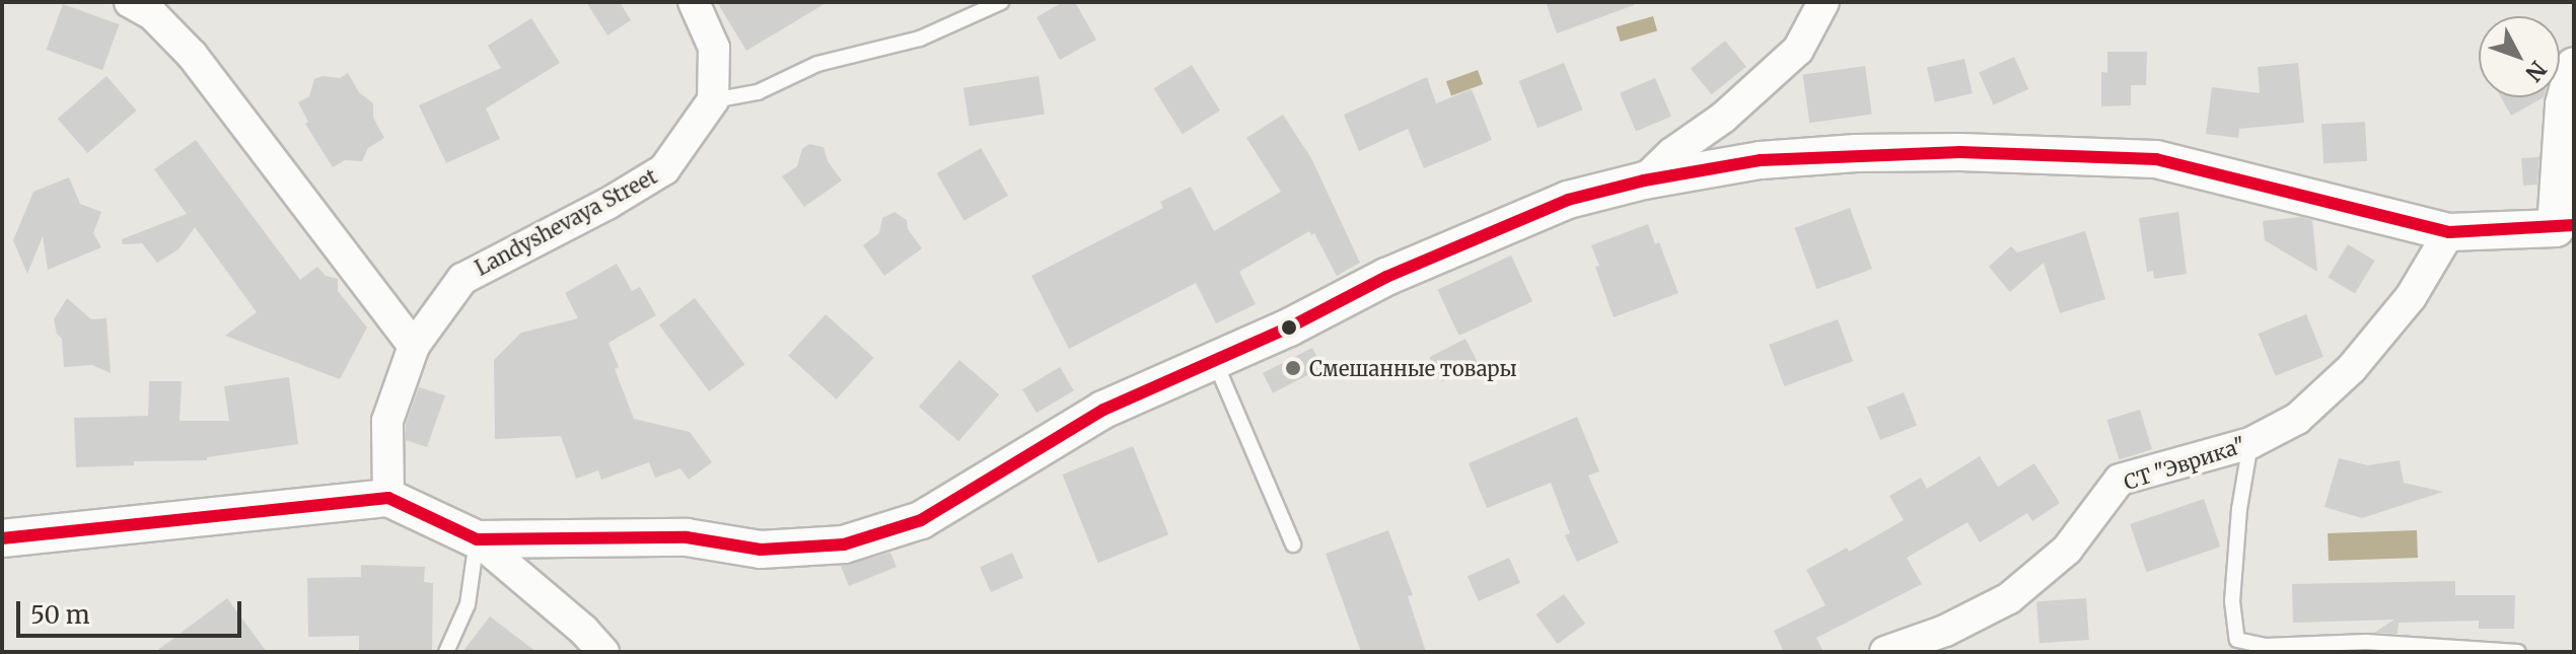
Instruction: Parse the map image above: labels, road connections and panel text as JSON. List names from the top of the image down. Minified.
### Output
{"streets":{"street":["Landyshevaya Street","СТ \"Эврика\""]},"places":["Смешанные товары"],"scale_bar":"50 m","north":"bottom right"}
